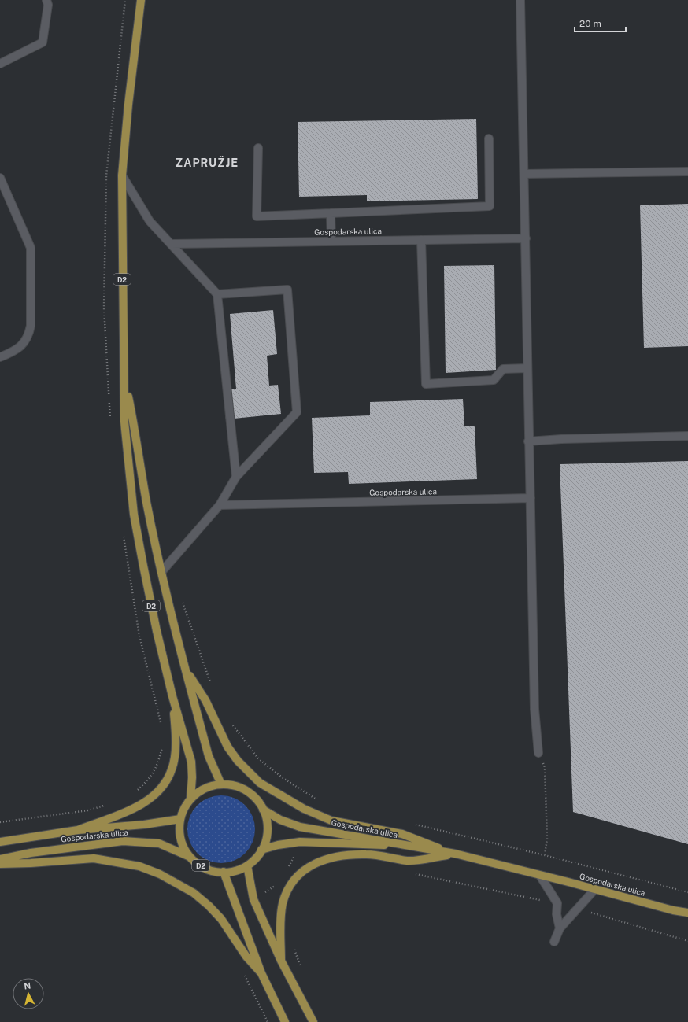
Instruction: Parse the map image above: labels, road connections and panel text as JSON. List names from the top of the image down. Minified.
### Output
{"streets":{"main road":["Gospodarska ulica","D2"]},"crossings":[["Gospodarska ulica","D2"]],"districts":["ZAPRUŽJE"],"scale_bar":"20 m","north":"top"}
